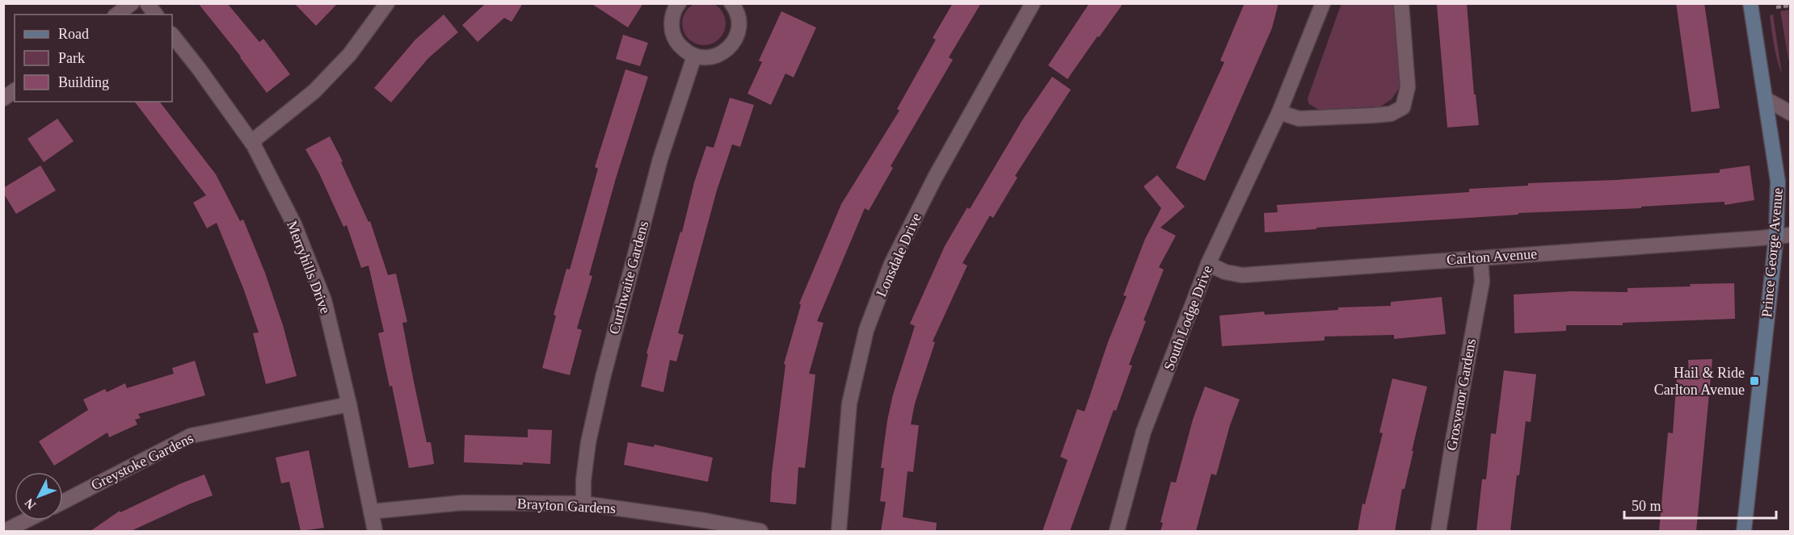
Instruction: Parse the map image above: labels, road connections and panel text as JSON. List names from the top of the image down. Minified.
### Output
{"streets":{"street":["Prince George Avenue","Lonsdale Drive","Carlton Avenue","Merryhills Drive","Curthwaite Gardens","South Lodge Drive","Grosvenor Gardens","Greystoke Gardens","Brayton Gardens"]},"crossings":[["Prince George Avenue","Carlton Avenue"],["Carlton Avenue","South Lodge Drive"],["Carlton Avenue","Grosvenor Gardens"],["Merryhills Drive","Greystoke Gardens"],["Merryhills Drive","Brayton Gardens"],["Curthwaite Gardens","Brayton Gardens"]],"places":{"transit":["Hail & Ride Carlton Avenue"]},"legend":["Road","Park","Building"],"scale_bar":"50 m","north":"bottom left"}
